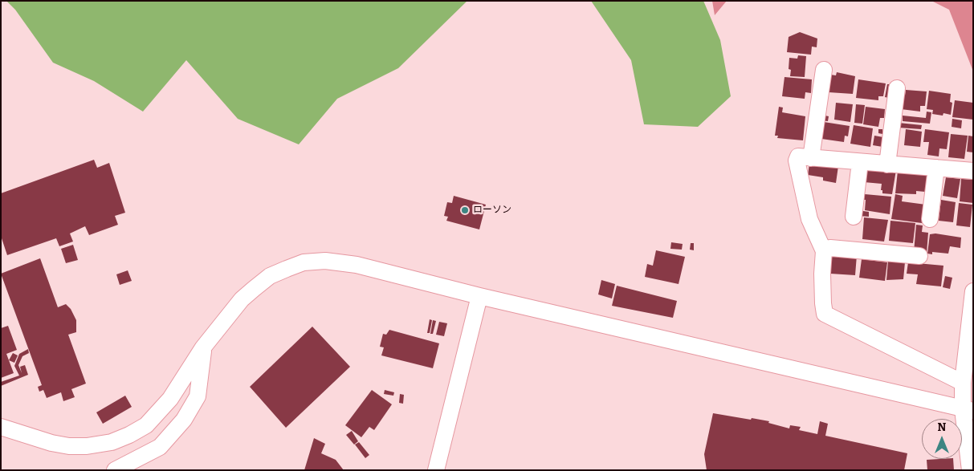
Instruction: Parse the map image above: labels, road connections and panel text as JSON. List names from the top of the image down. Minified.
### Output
{"places":["ローソン"],"north":"top"}
